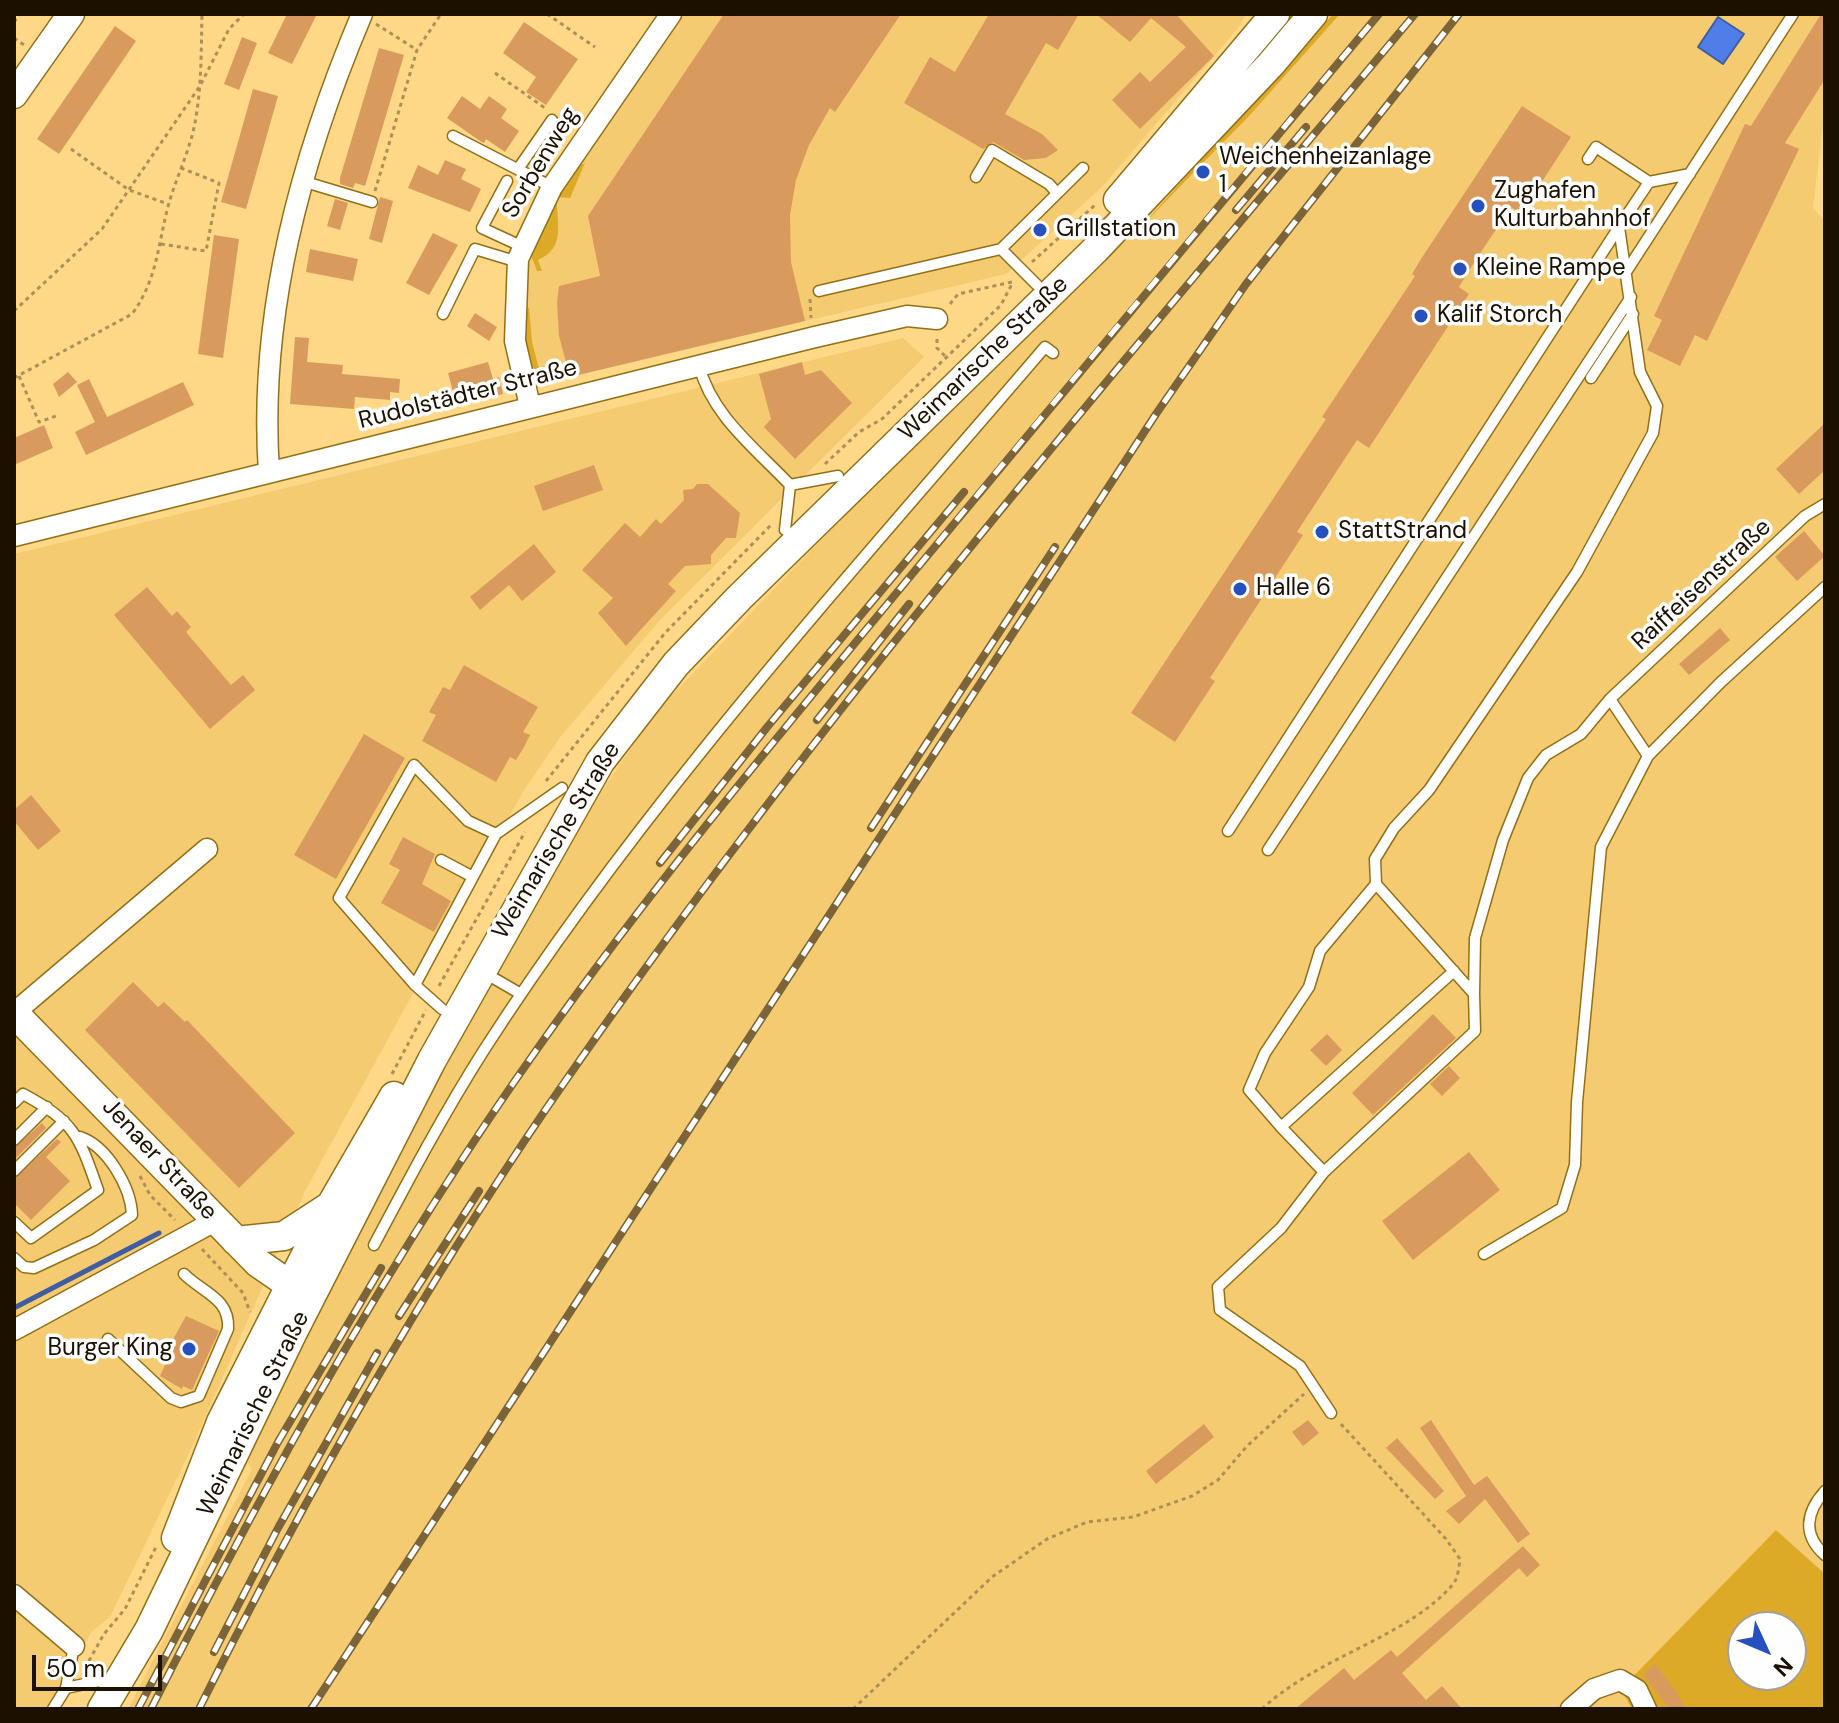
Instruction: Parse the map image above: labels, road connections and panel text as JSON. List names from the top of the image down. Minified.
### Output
{"streets":{"main road":["Weimarische Straße","Jenaer Straße"],"street":["Sorbenweg","Rudolstädter Straße"],"lane":["Raiffeisenstraße"]},"crossings":[["Sorbenweg","Rudolstädter Straße"],["Weimarische Straße","Jenaer Straße"]],"places":["Weichenheizanlage 1","Zughafen Kulturbahnhof","Grillstation","Kleine Rampe","Kalif Storch","StattStrand","Halle 6","Burger King"],"scale_bar":"50 m","north":"bottom right"}
